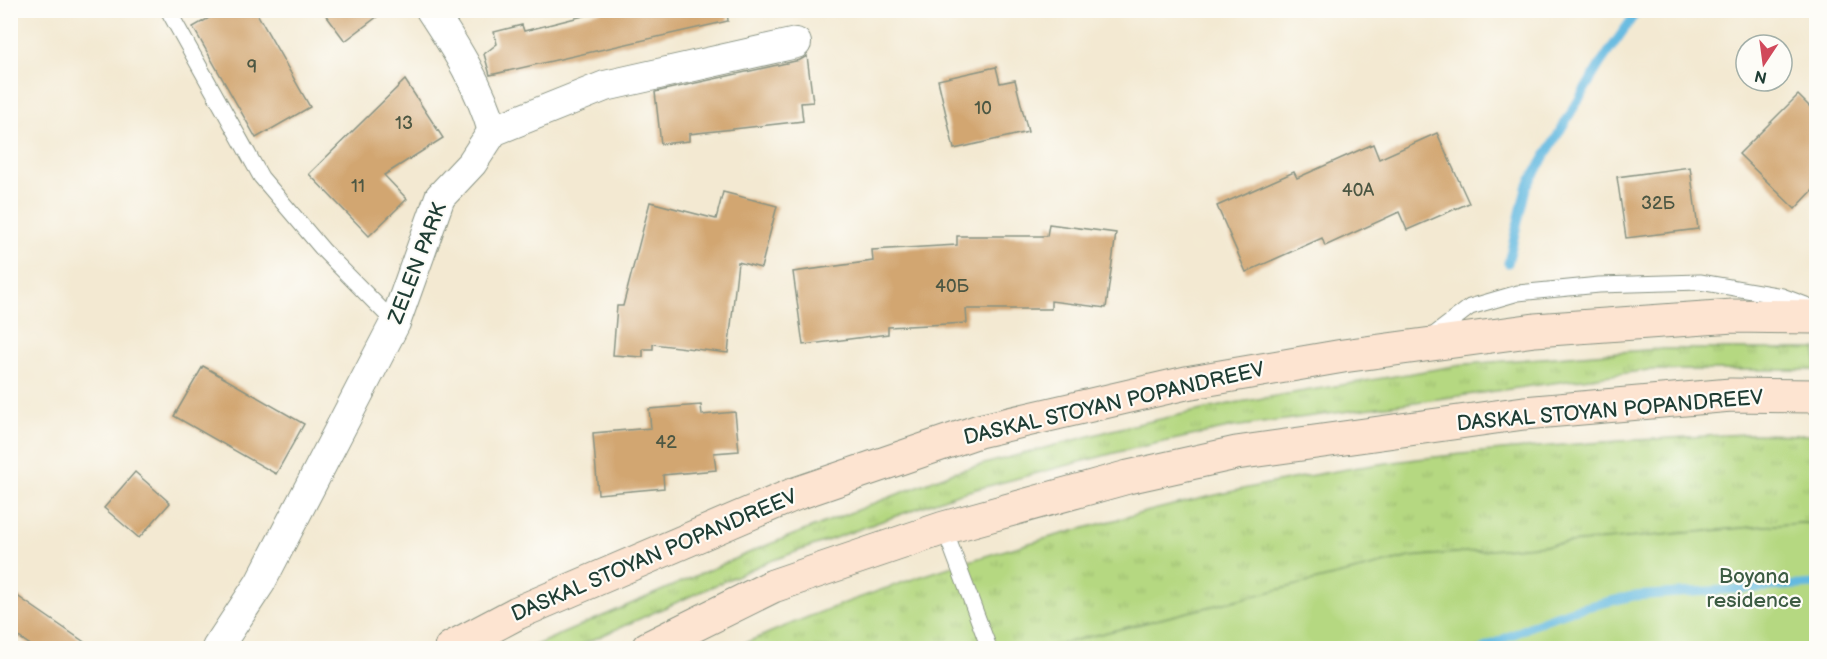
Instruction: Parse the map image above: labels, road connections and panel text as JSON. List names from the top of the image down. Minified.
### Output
{"streets":{"main road":["DASKAL STOYAN POPANDREEV"],"street":["ZELEN PARK"]},"parks":["Boyana residence"],"house_numbers":["9","10","13","11","40А","32Б","40Б","42"],"north":"bottom"}
